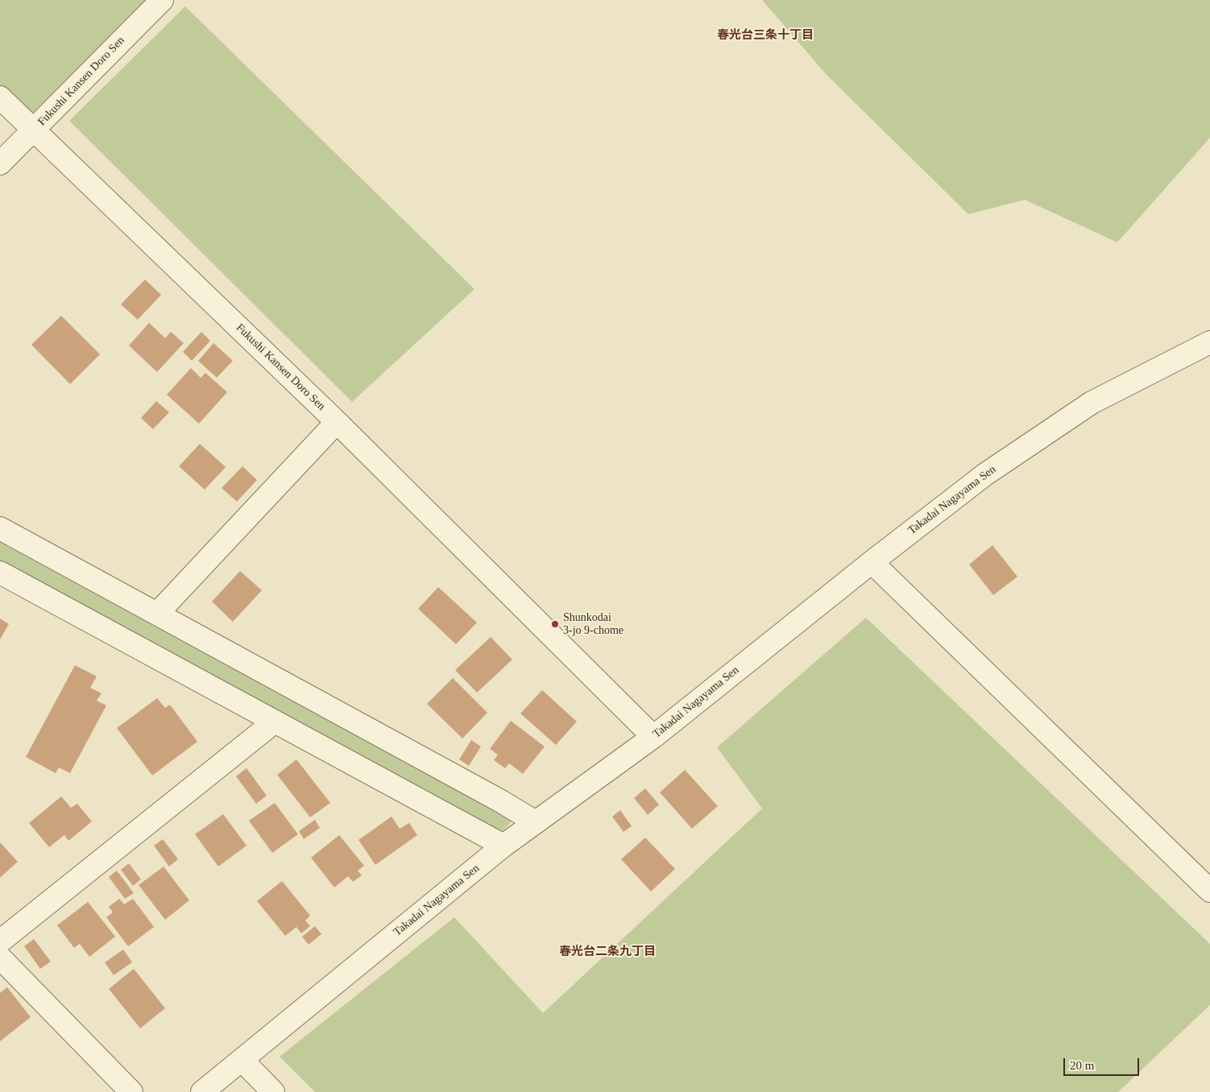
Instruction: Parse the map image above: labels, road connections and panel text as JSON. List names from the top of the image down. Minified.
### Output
{"streets":{"street":["Fukushi Kansen Doro Sen","Takadai Nagayama Sen"]},"crossings":[["Fukushi Kansen Doro Sen","Takadai Nagayama Sen"]],"districts":["春光台三条十丁目","春光台二条九丁目"],"places":["Shunkodai 3-jo 9-chome"],"scale_bar":"20 m"}
